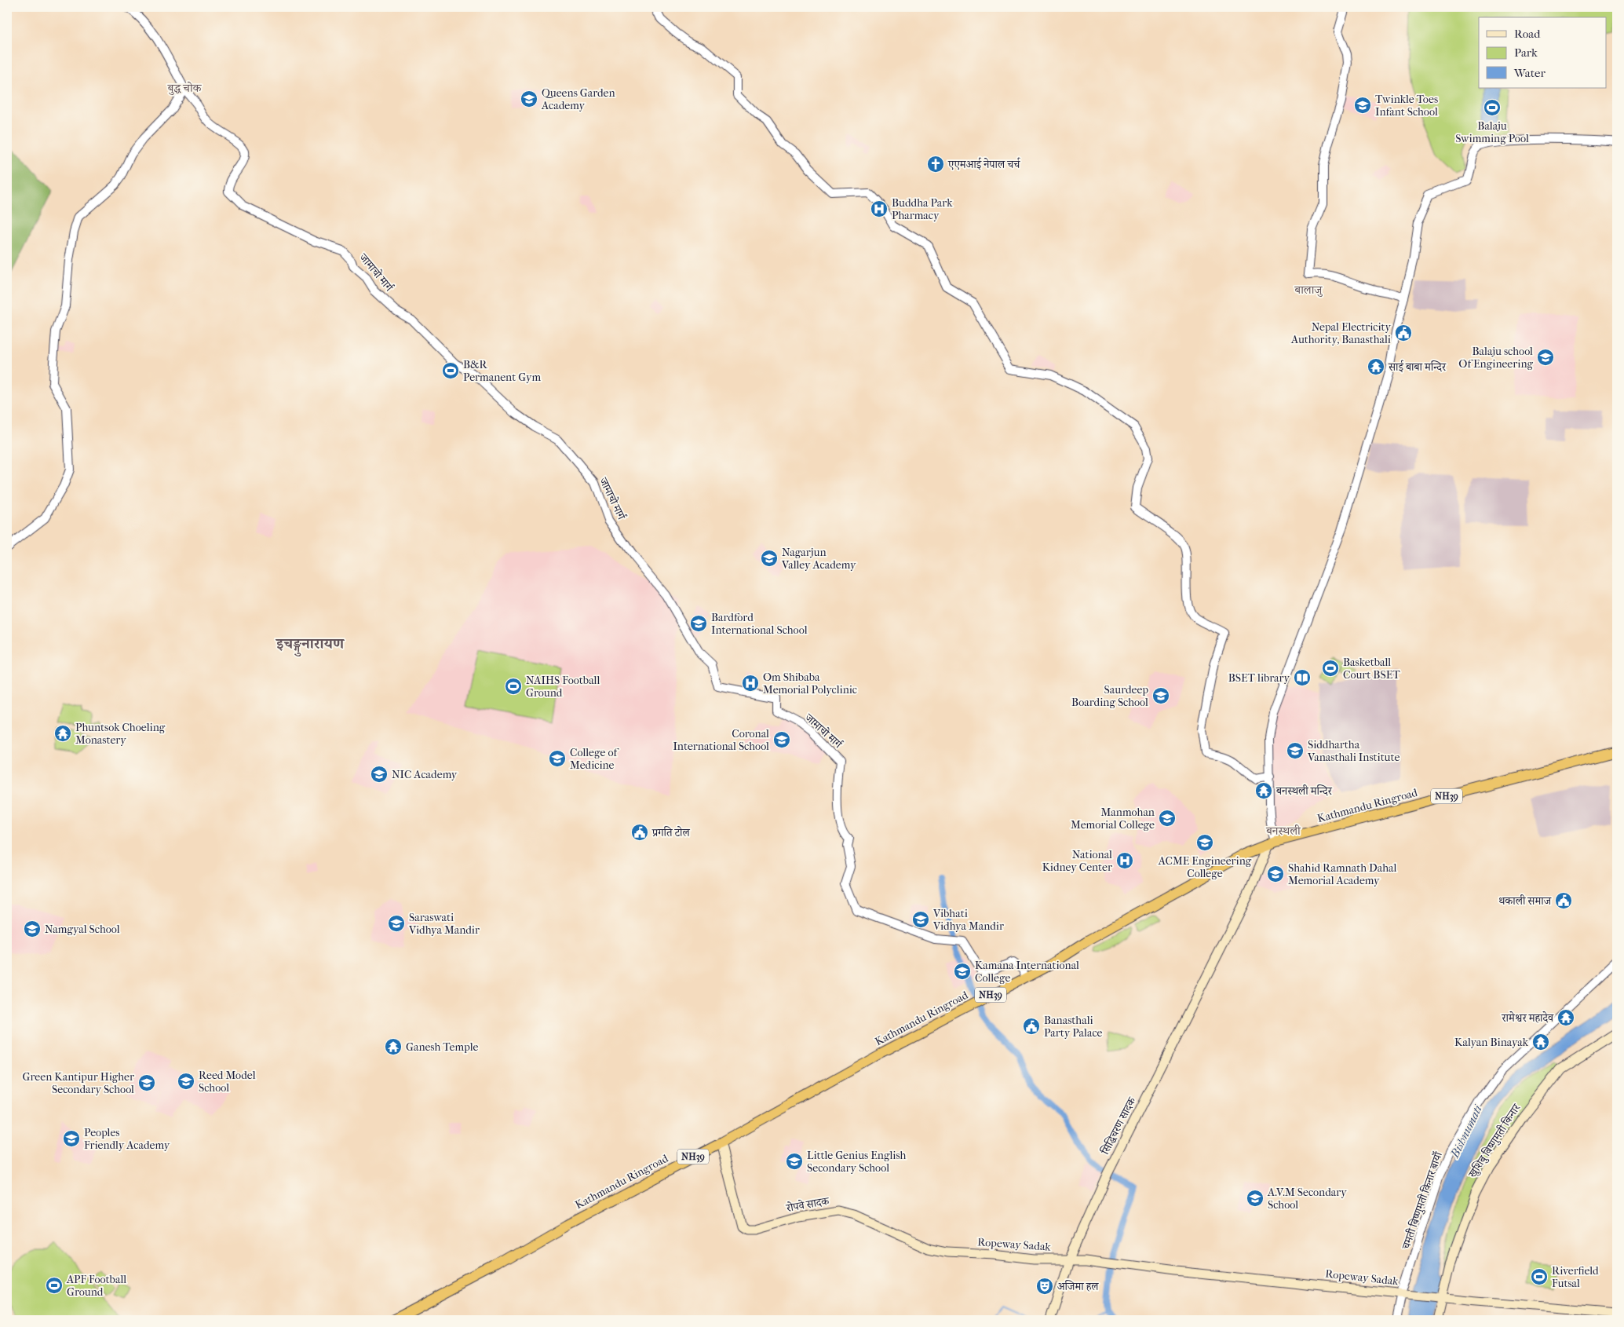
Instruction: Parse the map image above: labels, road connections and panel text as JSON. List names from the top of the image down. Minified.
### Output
{"streets":{"highway":["NH39","Kathmandu Ringroad"],"main road":["सिद्धिचरण सादक","खुशिबु बिष्णुमती किनार","रोपवे सादक","Ropeway Sadak"],"street":["जामाचो मार्ग","चमती बिष्णुमती किनार बायाँ"]},"crossings":[["जामाचो मार्ग","Kathmandu Ringroad"],["Kathmandu Ringroad","सिद्धिचरण सादक"],["Kathmandu Ringroad","रोपवे सादक"],["सिद्धिचरण सादक","Ropeway Sadak"],["खुशिबु बिष्णुमती किनार","Ropeway Sadak"],["चमती बिष्णुमती किनार बायाँ","Ropeway Sadak"],["रोपवे सादक","Ropeway Sadak"]],"districts":["बुद्ध चोक","बालाजु","इचङ्गुनारायण","बनस्थली"],"water":["Bishnumati"],"places":{"school or university":["Queens Garden Academy","Twinkle Toes Infant School","Balaju school Of Engineering","Nagarjun Valley Academy","Bardford International School","Saurdeep Boarding School","Coronal International School","Siddhartha Vanasthali Institute","College of Medicine","NIC Academy","Manmohan Memorial College","ACME Engineering College","Shahid Ramnath Dahal Memorial Academy","Vibhati Vidhya Mandir","Saraswati Vidhya Mandir","Namgyal School","Kamana International College","Reed Model School","Green Kantipur Higher Secondary School","Peoples Friendly Academy","Little Genius English Secondary School","A.V.M Secondary School"],"sports":["Balaju Swimming Pool","B&R Permanent Gym","Basketball Court BSET","NAIHS Football Ground","Riverfield Futsal","APF Football Ground"],"church":["एएमआई नेपाल चर्च"],"hospital":["Buddha Park Pharmacy","Om Shibaba Memorial Polyclinic","National Kidney Center"],"public building":["Nepal Electricity Authority, Banasthali","प्रगति टोल","थकाली समाज","Banasthali Party Palace"],"temple":["साई बाबा मन्दिर","Phuntsok Choeling Monastery","बनस्थली मन्दिर","रामेश्वर महादेव","Kalyan Binayak","Ganesh Temple"],"library":["BSET library"],"theatre":["अजिमा हल"]},"legend":["Road","Park","Water"]}
